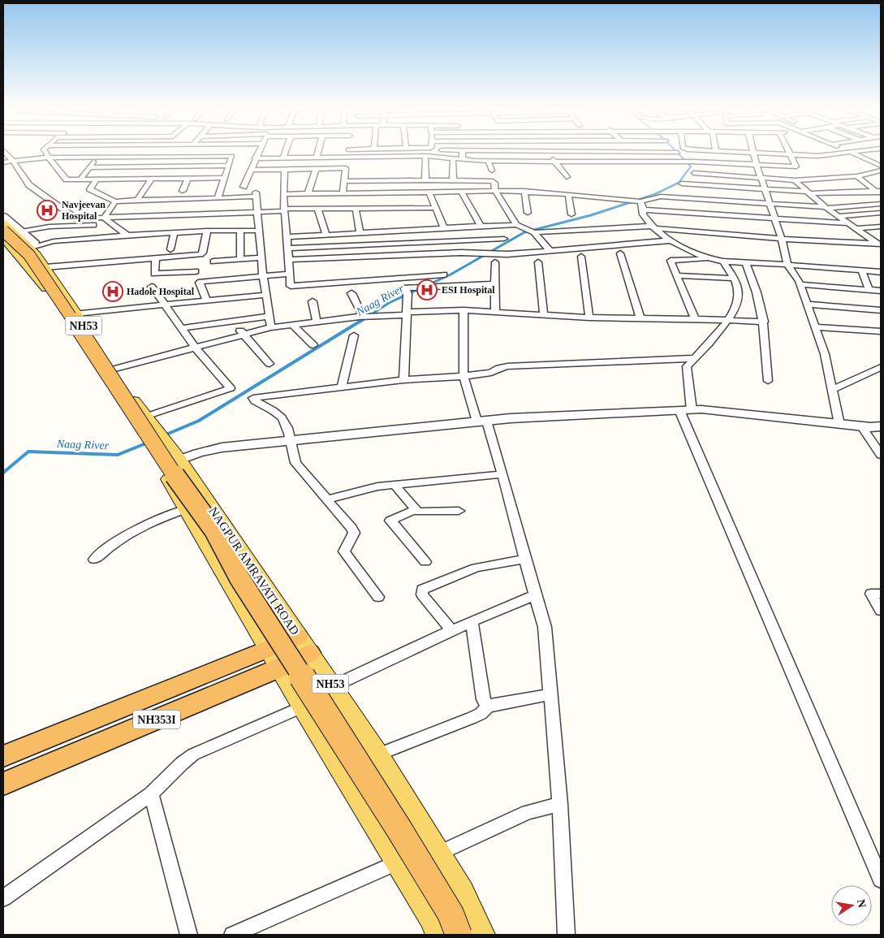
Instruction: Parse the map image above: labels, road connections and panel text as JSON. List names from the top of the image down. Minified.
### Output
{"streets":{"highway":["NH353I"],"main road":["NH53","NAGPUR AMRAVATI ROAD"]},"crossings":[["NAGPUR AMRAVATI ROAD","NH353I"]],"water":["Naag River"],"places":{"hospital":["Navjeevan Hospital","ESI Hospital","Hadole Hospital"]},"north":"right"}
